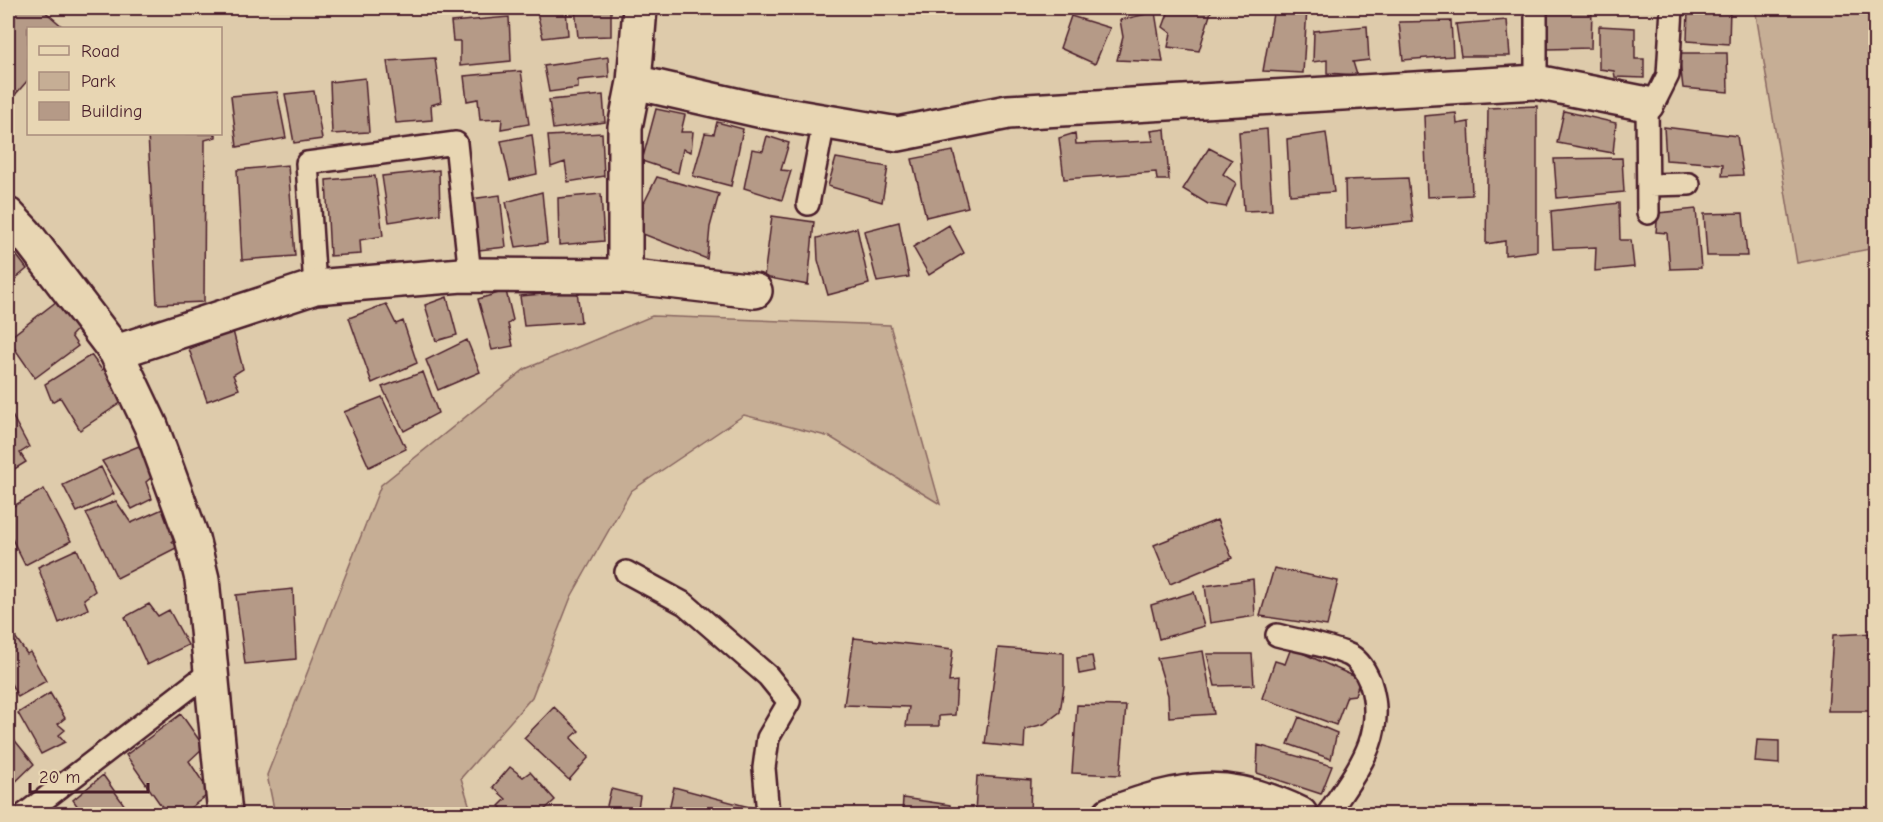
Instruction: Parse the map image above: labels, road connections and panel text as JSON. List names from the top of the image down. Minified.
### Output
{"legend":["Road","Park","Building"],"scale_bar":"20 m"}
